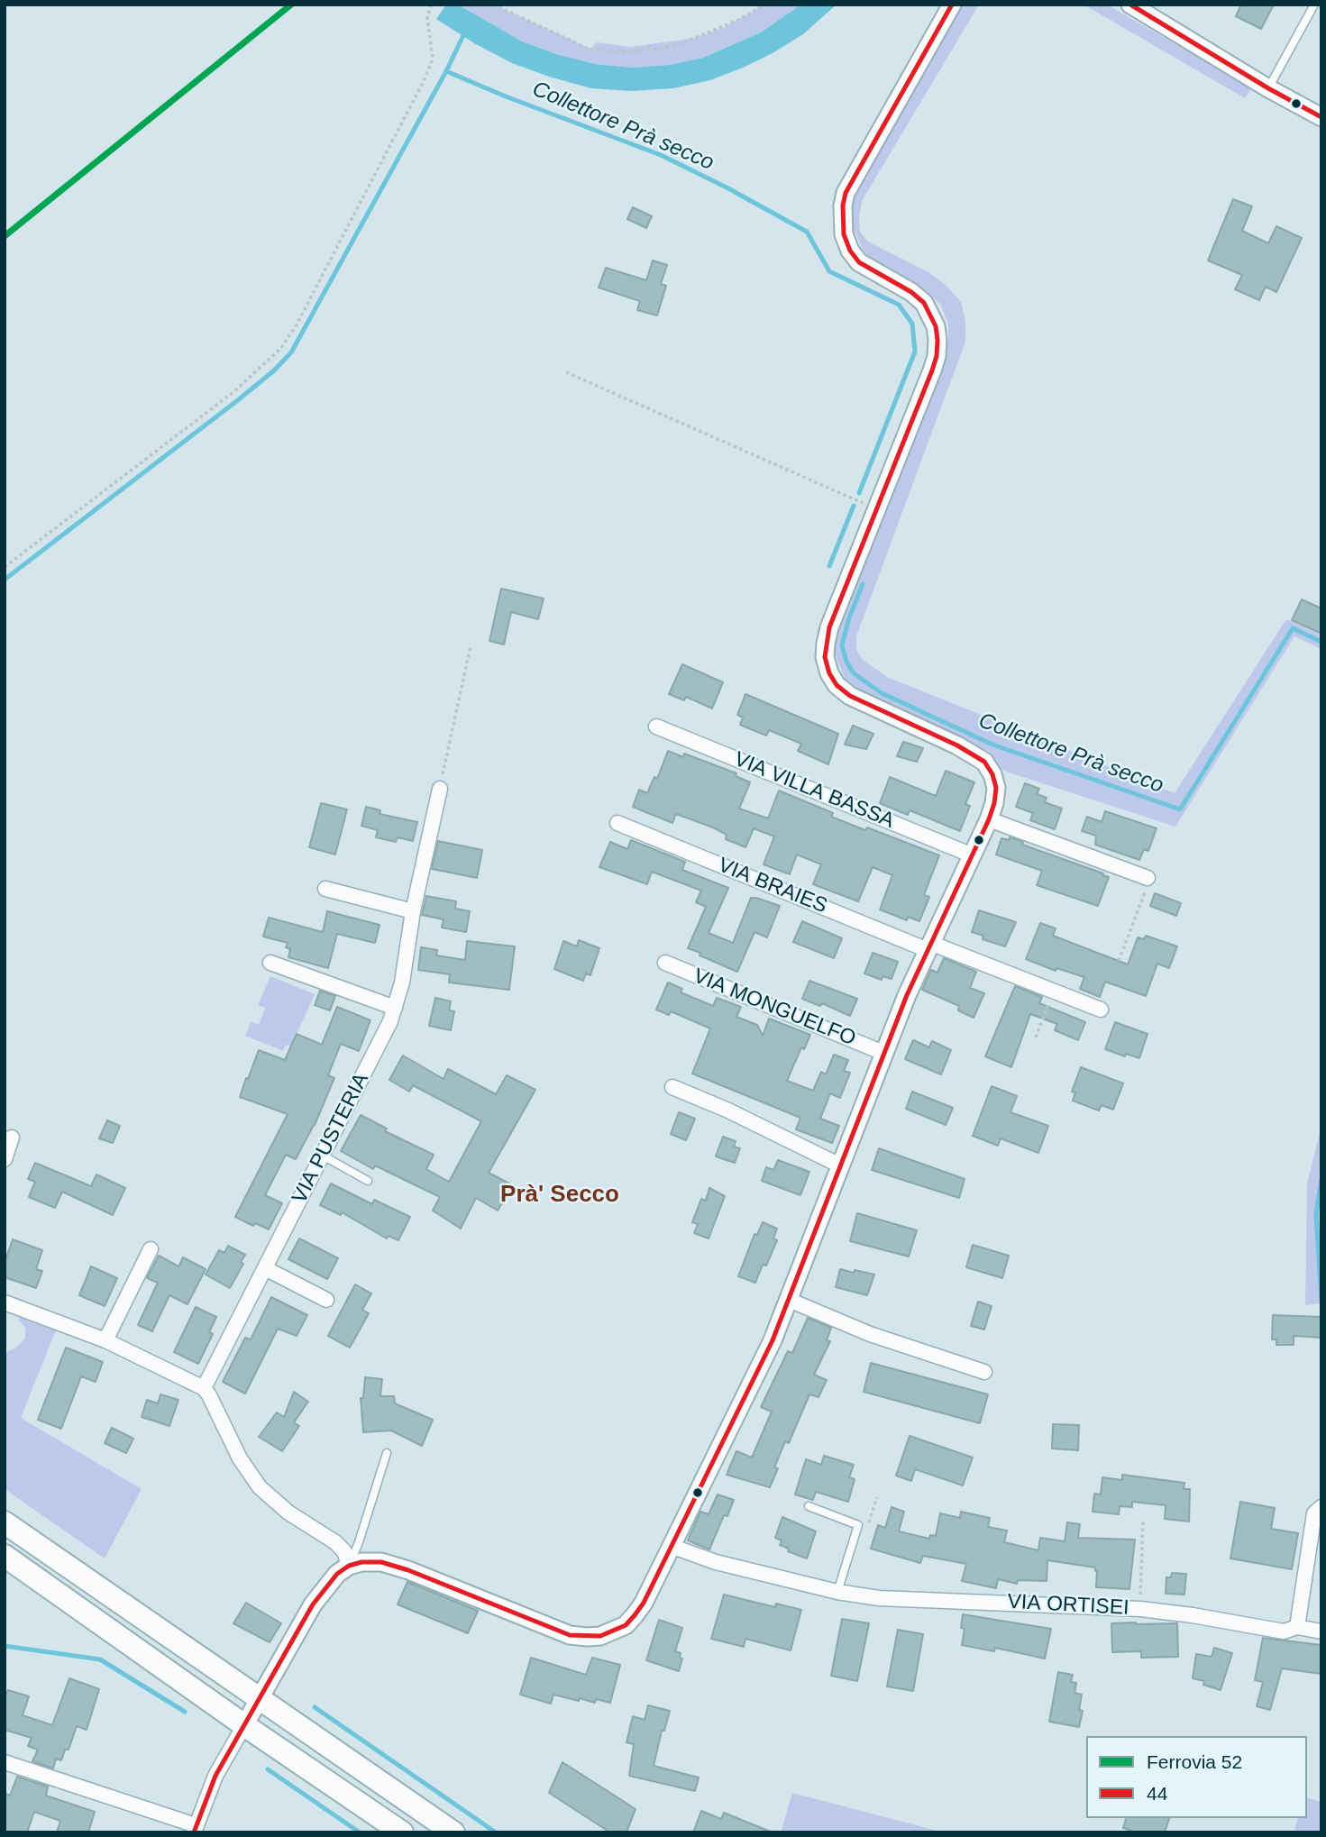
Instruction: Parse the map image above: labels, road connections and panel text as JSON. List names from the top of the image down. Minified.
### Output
{"streets":{"street":["VIA VILLA BASSA","VIA BRAIES","VIA MONGUELFO","VIA PUSTERIA","VIA ORTISEI"]},"districts":["Prà' Secco"],"water":["Collettore Prà secco"],"lines":["rail line 52","transit line 44"],"legend":["Ferrovia 52","44"]}
